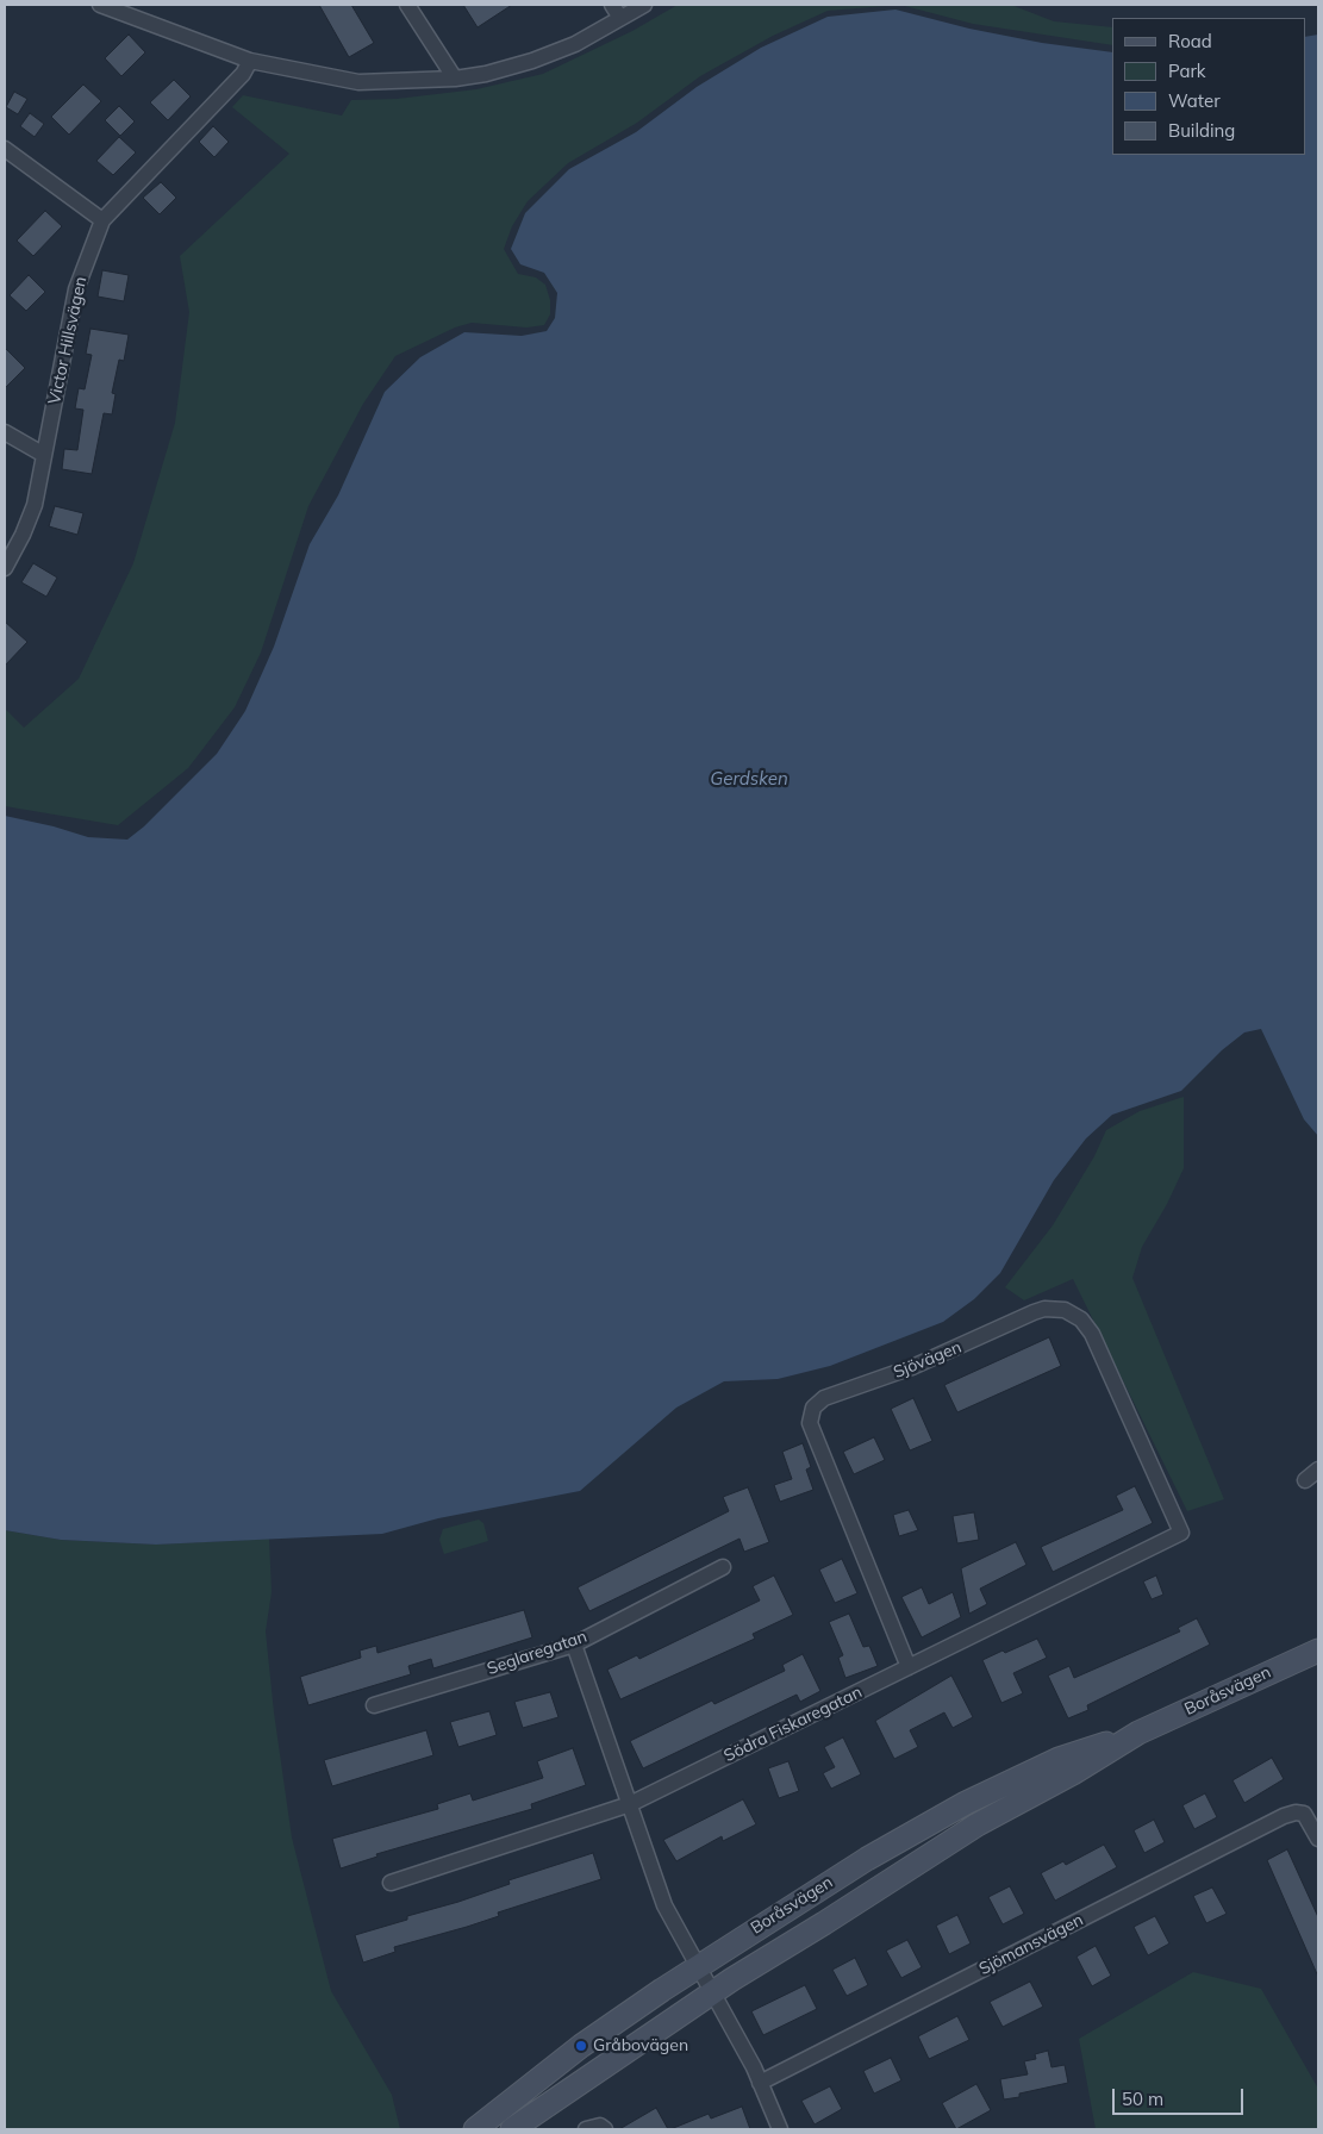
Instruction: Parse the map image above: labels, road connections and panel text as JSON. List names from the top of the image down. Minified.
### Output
{"streets":{"main road":["Boråsvägen"],"street":["Victor Hillsvägen","Sjövägen","Seglaregatan","Södra Fiskaregatan","Sjömansvägen"]},"crossings":[["Sjövägen","Södra Fiskaregatan"]],"water":["Gerdsken"],"places":["Gråbovägen"],"legend":["Road","Park","Water","Building"],"scale_bar":"50 m"}
